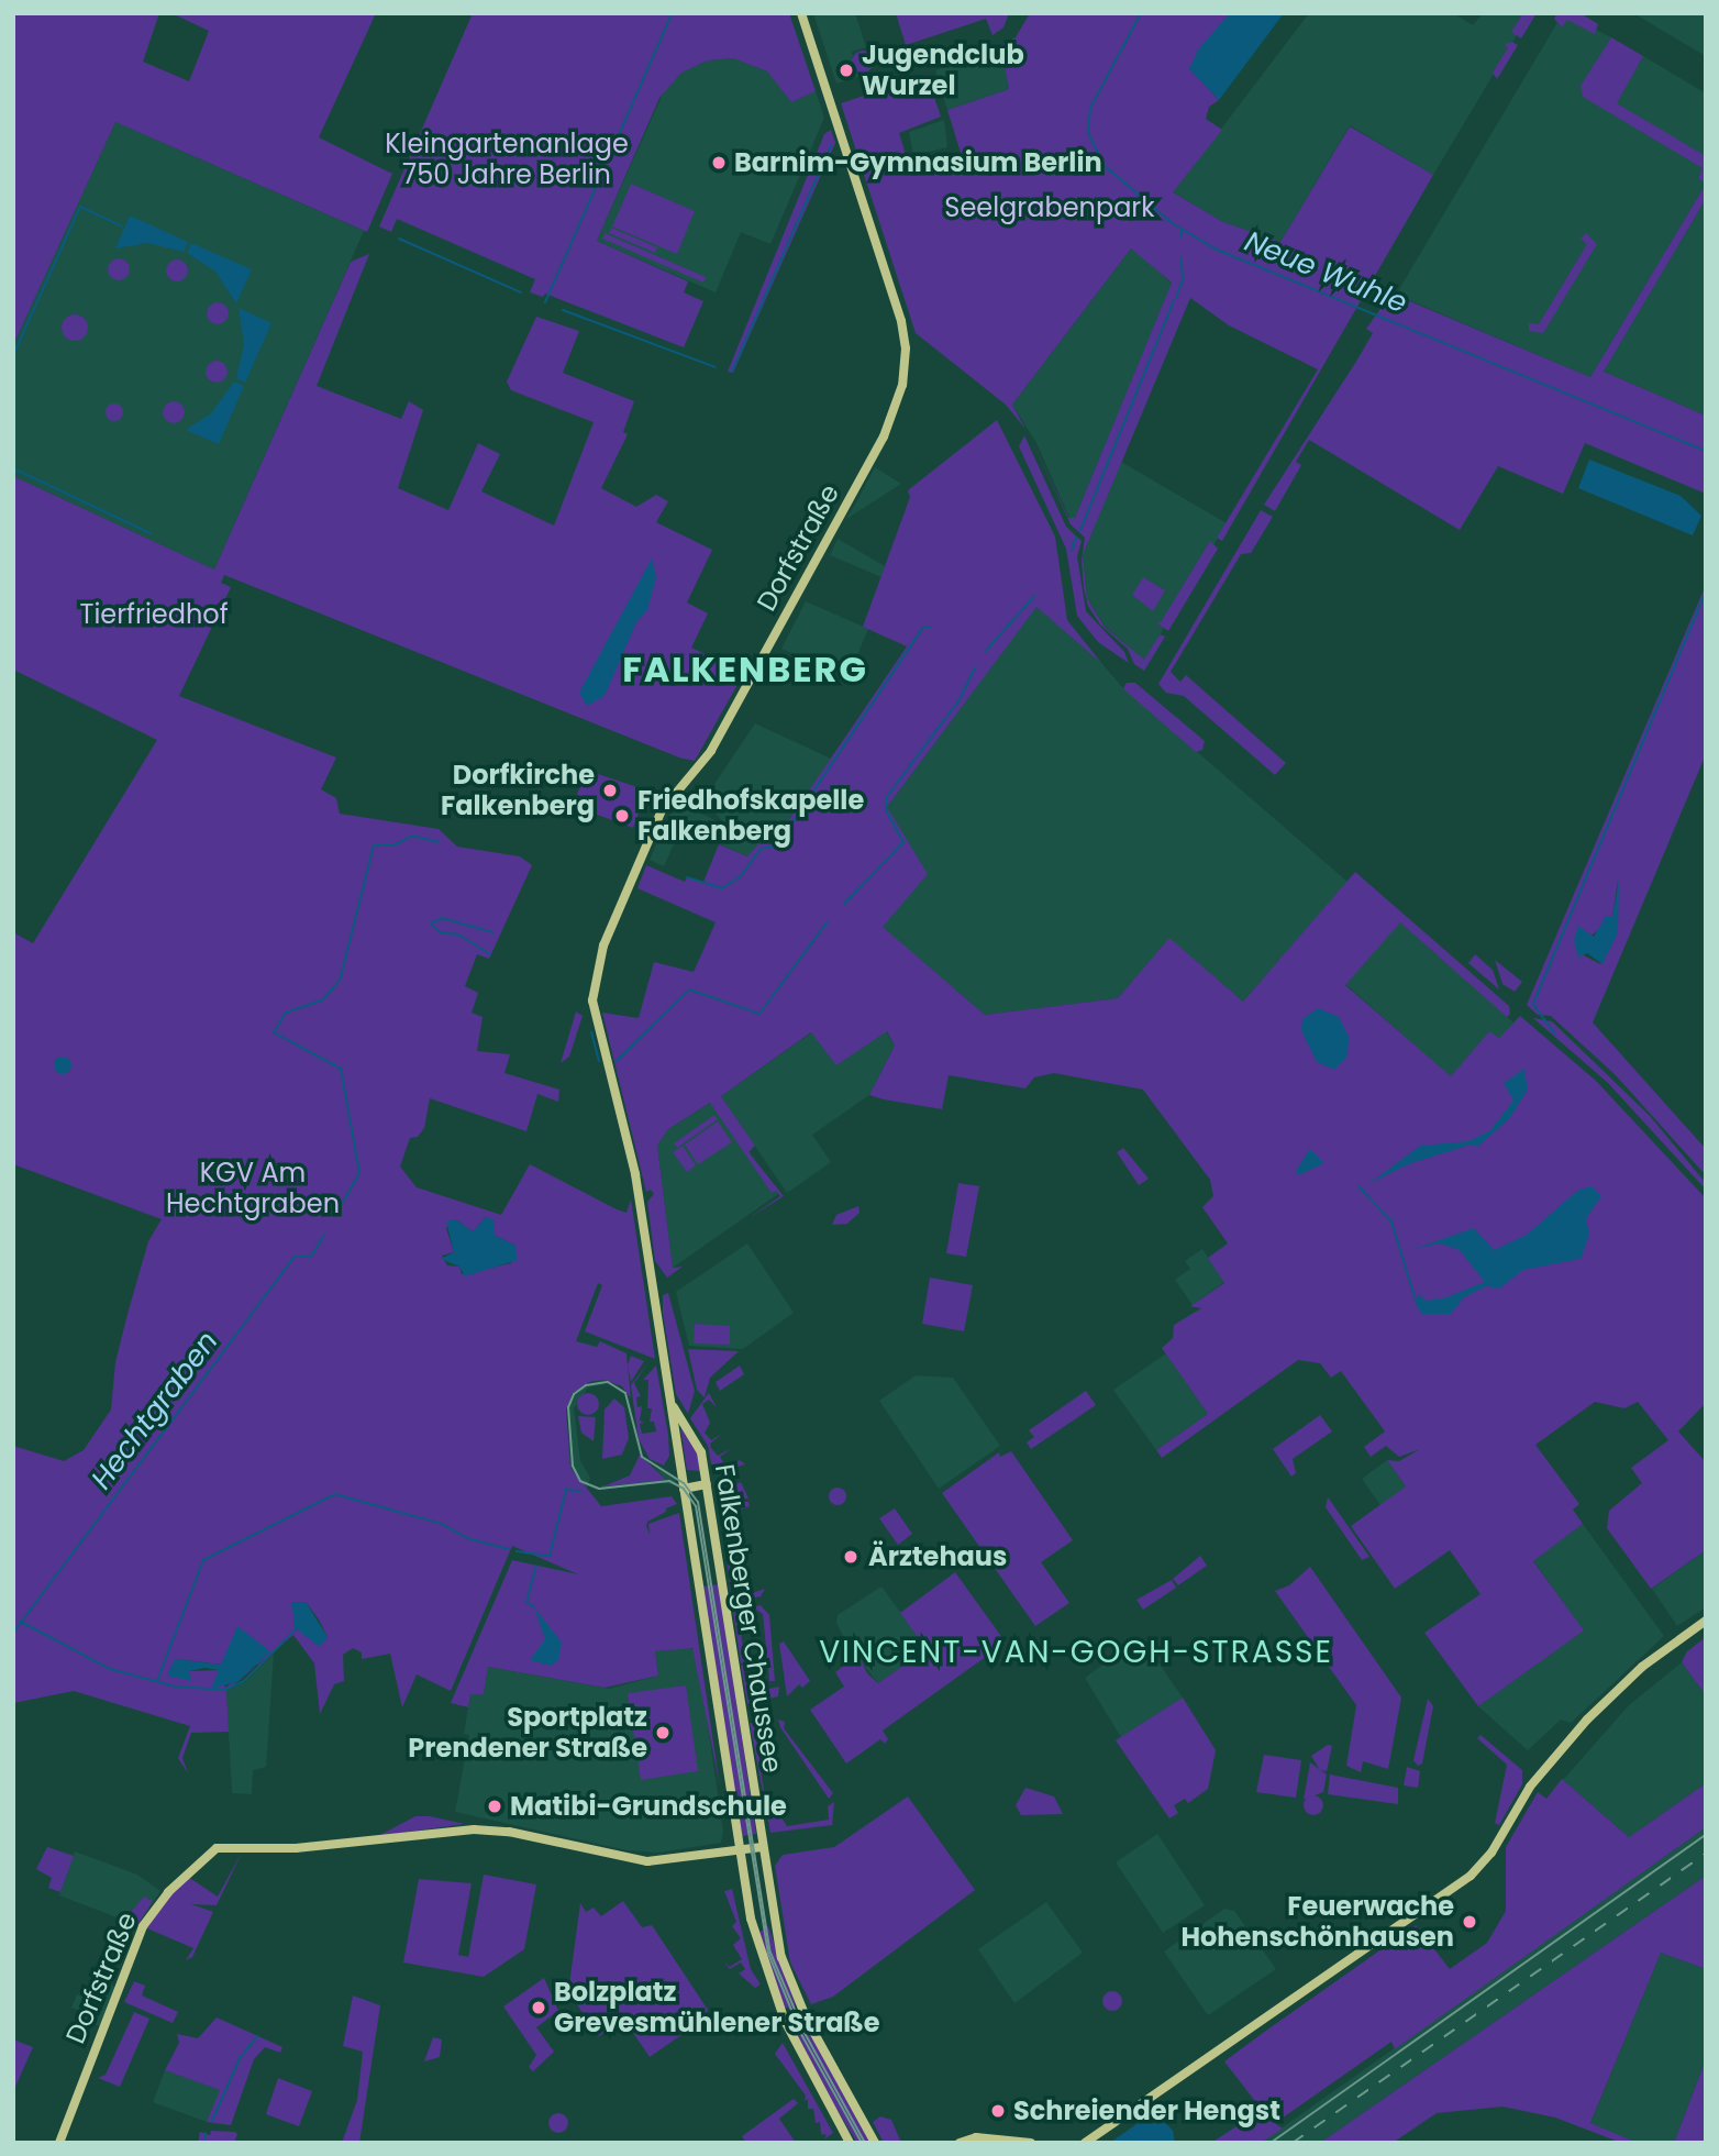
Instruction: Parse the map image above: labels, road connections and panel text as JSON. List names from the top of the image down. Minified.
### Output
{"streets":{"main road":["Dorfstraße","Falkenberger Chaussee"]},"crossings":[["Dorfstraße","Falkenberger Chaussee"]],"districts":["FALKENBERG","VINCENT-VAN-GOGH-STRASSE"],"water":["Neue Wuhle","Hechtgraben"],"parks":["Kleingartenanlage 750 Jahre Berlin","Seelgrabenpark","Tierfriedhof","KGV Am Hechtgraben"],"places":["Jugendclub Wurzel","Barnim-Gymnasium Berlin","Dorfkirche Falkenberg","Friedhofskapelle Falkenberg","Ärztehaus","Sportplatz Prendener Straße","Matibi-Grundschule","Feuerwache Hohenschönhausen","Bolzplatz Grevesmühlener Straße","Schreiender Hengst"]}
